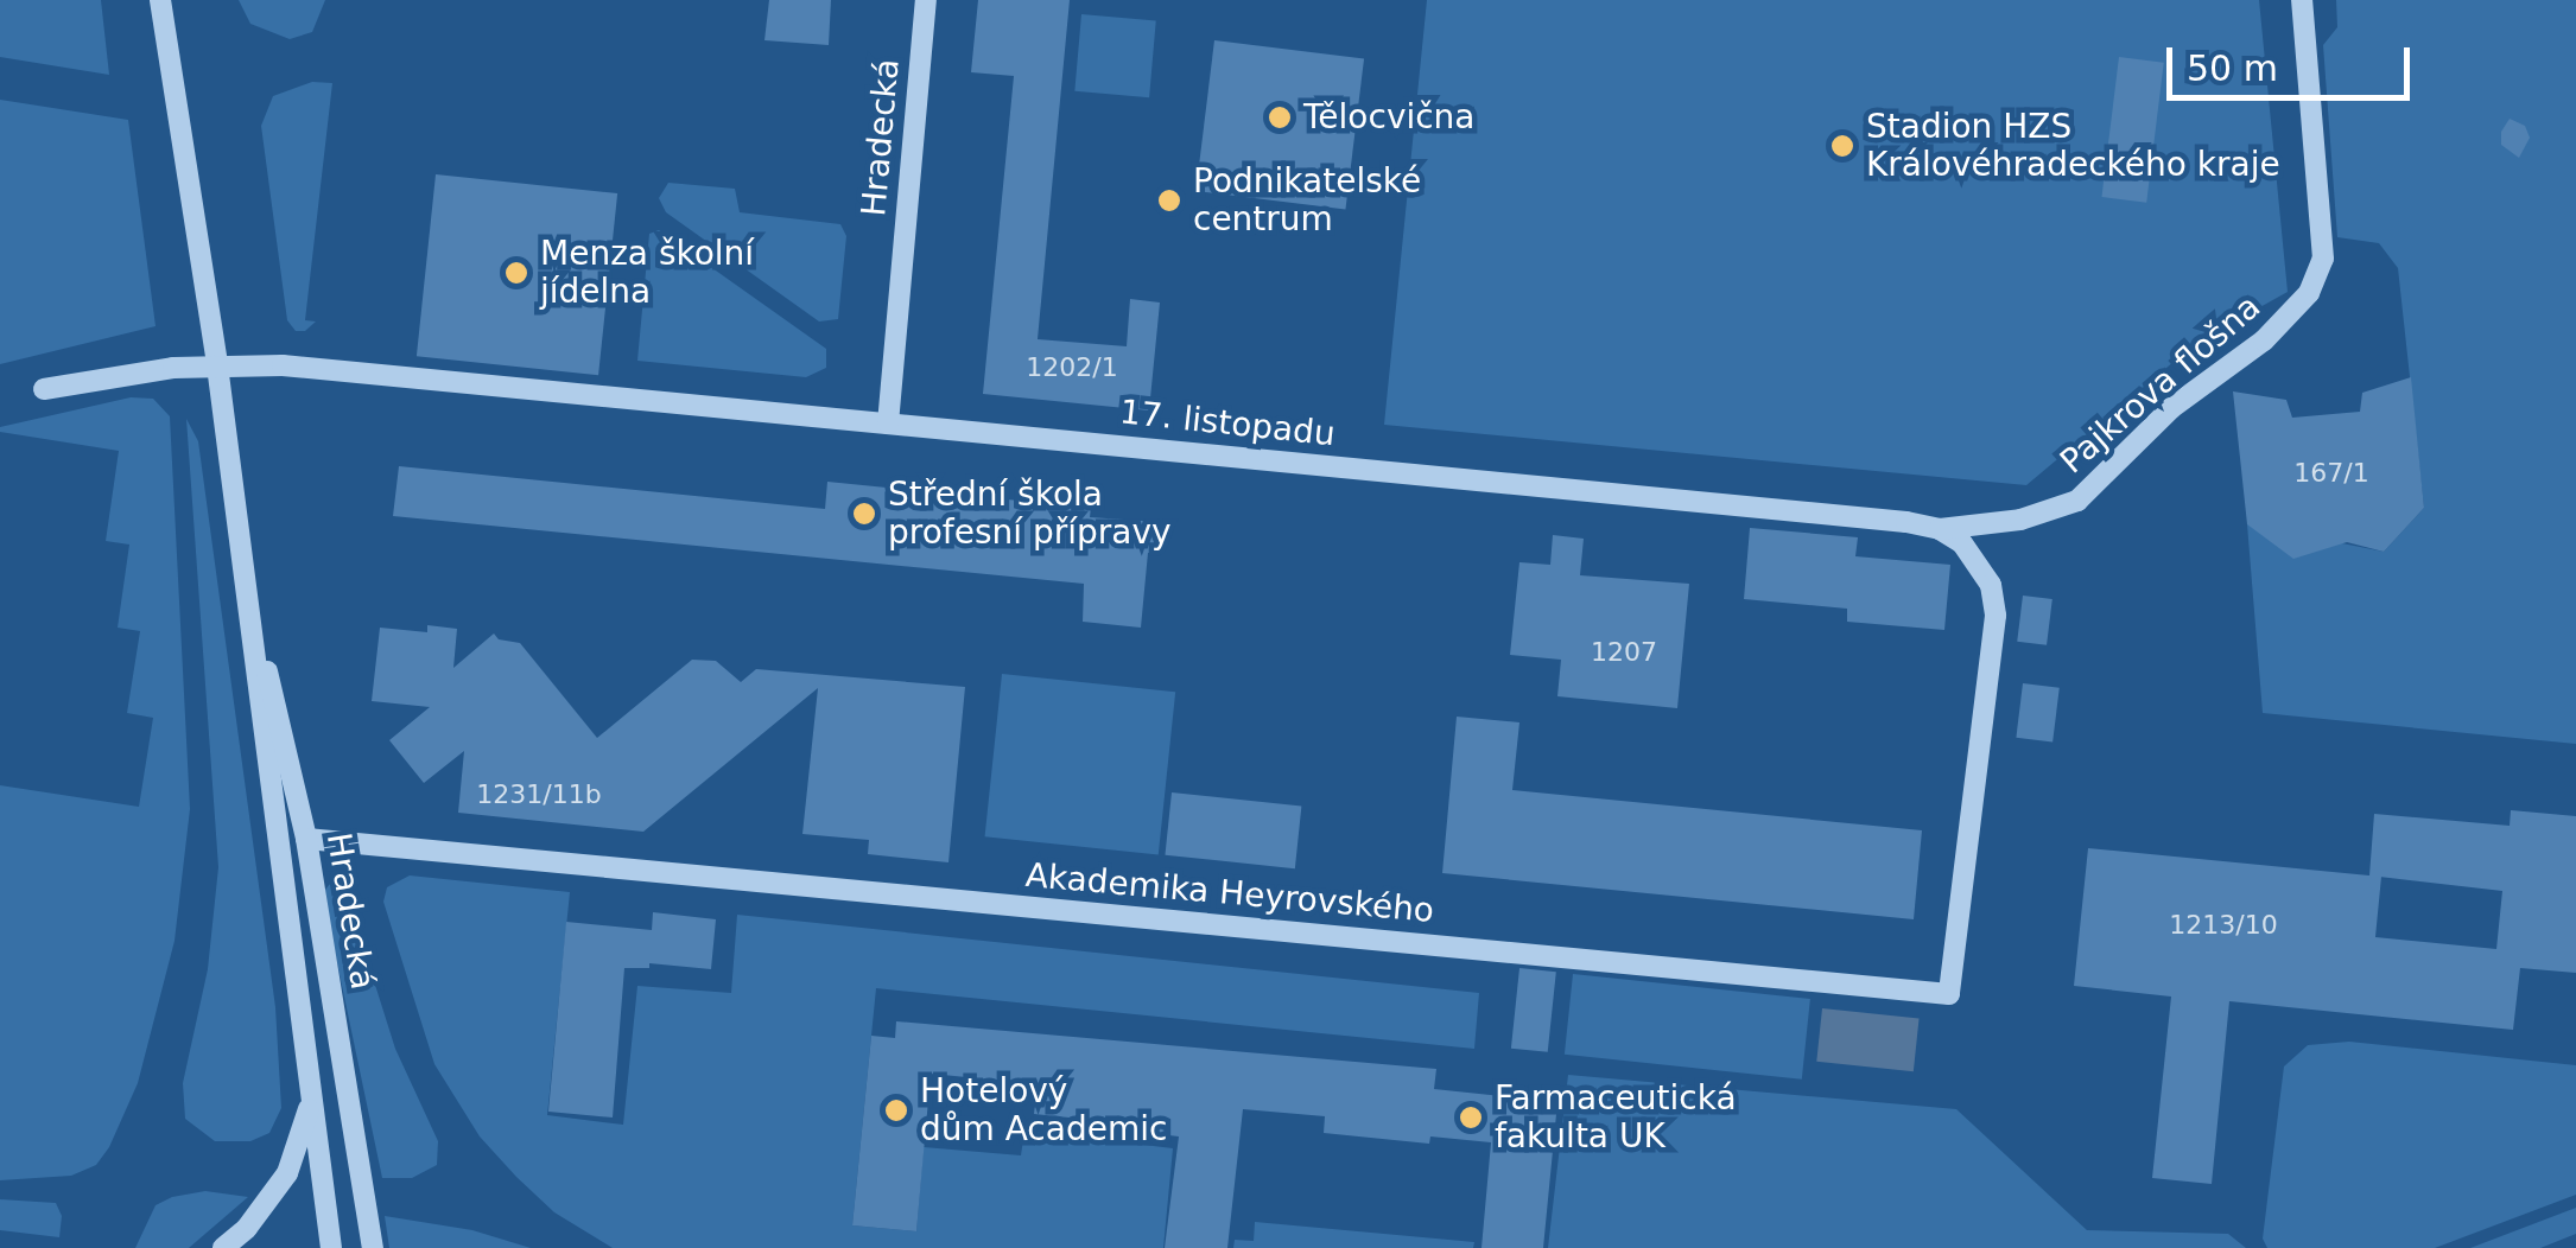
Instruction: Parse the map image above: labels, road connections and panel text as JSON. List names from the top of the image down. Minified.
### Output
{"streets":{"street":["Hradecká","Pajkrova flošna","17. listopadu","Akademika Heyrovského"]},"crossings":[["Hradecká","17. listopadu"],["Hradecká","Akademika Heyrovského"],["Pajkrova flošna","17. listopadu"],["Pajkrova flošna","Akademika Heyrovského"],["17. listopadu","Akademika Heyrovského"]],"places":["Tělocvična","Stadion HZS Královéhradeckého kraje","Podnikatelské centrum","Menza školní jídelna","Střední škola profesní přípravy","Hotelový dům Academic","Farmaceutická fakulta UK"],"house_numbers":["1202/1","167/1","1207","1231/11b","1213/10"],"scale_bar":"50 m"}
